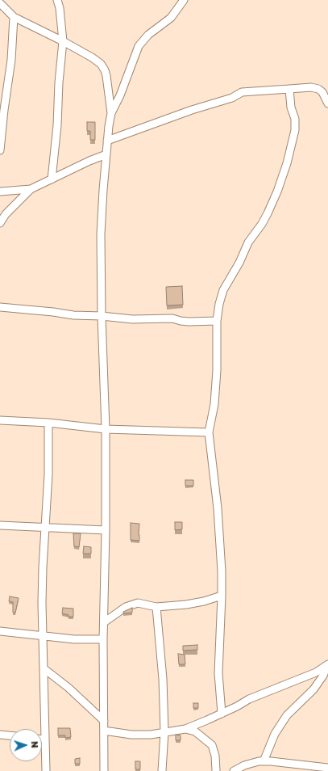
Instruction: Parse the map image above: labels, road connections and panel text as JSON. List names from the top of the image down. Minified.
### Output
{"north":"right"}
